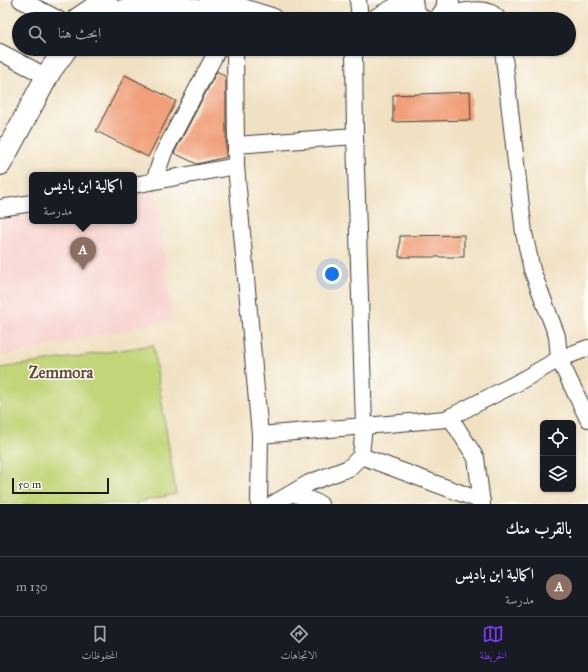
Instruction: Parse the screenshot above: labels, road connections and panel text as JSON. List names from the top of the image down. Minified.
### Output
{"districts":["Zemmora"],"scale_bar":"50 m","page":{"search":"ابحث هنا","popup":["اكمالية ابن باديس","مدرسة"],"pins":"A","scale":"50 m","heading":"بالقرب منك","list":[{"mark":"A","name":"اكمالية ابن باديس","note":"مدرسة","value":"130 m"}],"nav":["الخريطة","الاتجاهات","المحفوظات"]}}
